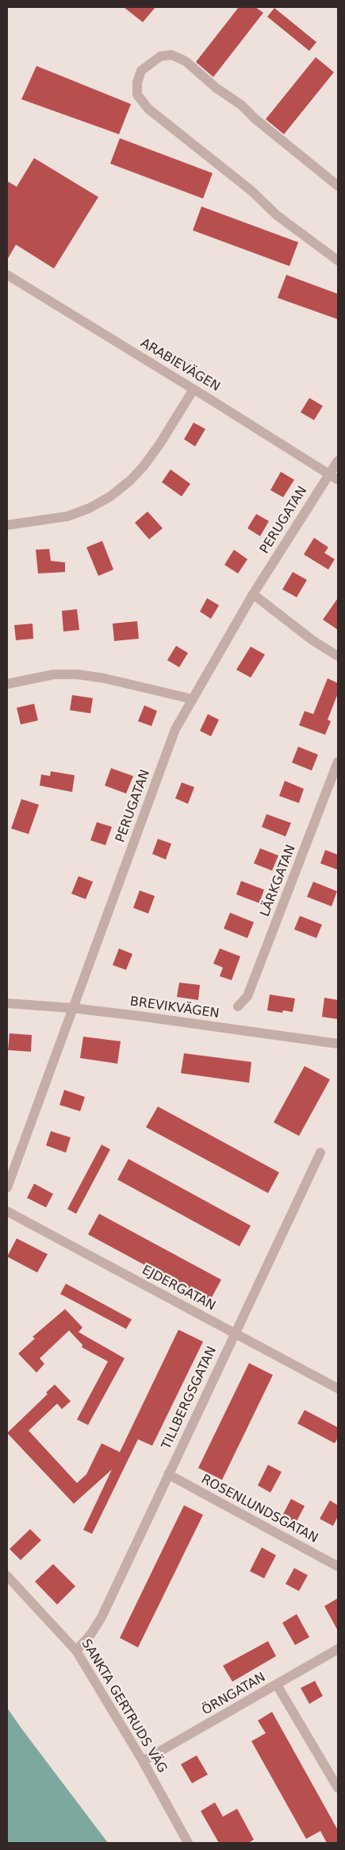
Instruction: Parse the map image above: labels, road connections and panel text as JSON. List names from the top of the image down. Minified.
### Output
{"streets":{"street":["ARABIEVÄGEN","PERUGATAN","LÄRKGATAN","BREVIKVÄGEN","EJDERGATAN","TILLBERGSGATAN","ROSENLUNDSGATAN","ÖRNGATAN","SANKTA GERTRUDS VÄG"]},"crossings":[["ARABIEVÄGEN","PERUGATAN"],["PERUGATAN","BREVIKVÄGEN"],["EJDERGATAN","TILLBERGSGATAN"],["TILLBERGSGATAN","ROSENLUNDSGATAN"],["TILLBERGSGATAN","SANKTA GERTRUDS VÄG"],["ÖRNGATAN","SANKTA GERTRUDS VÄG"]]}
